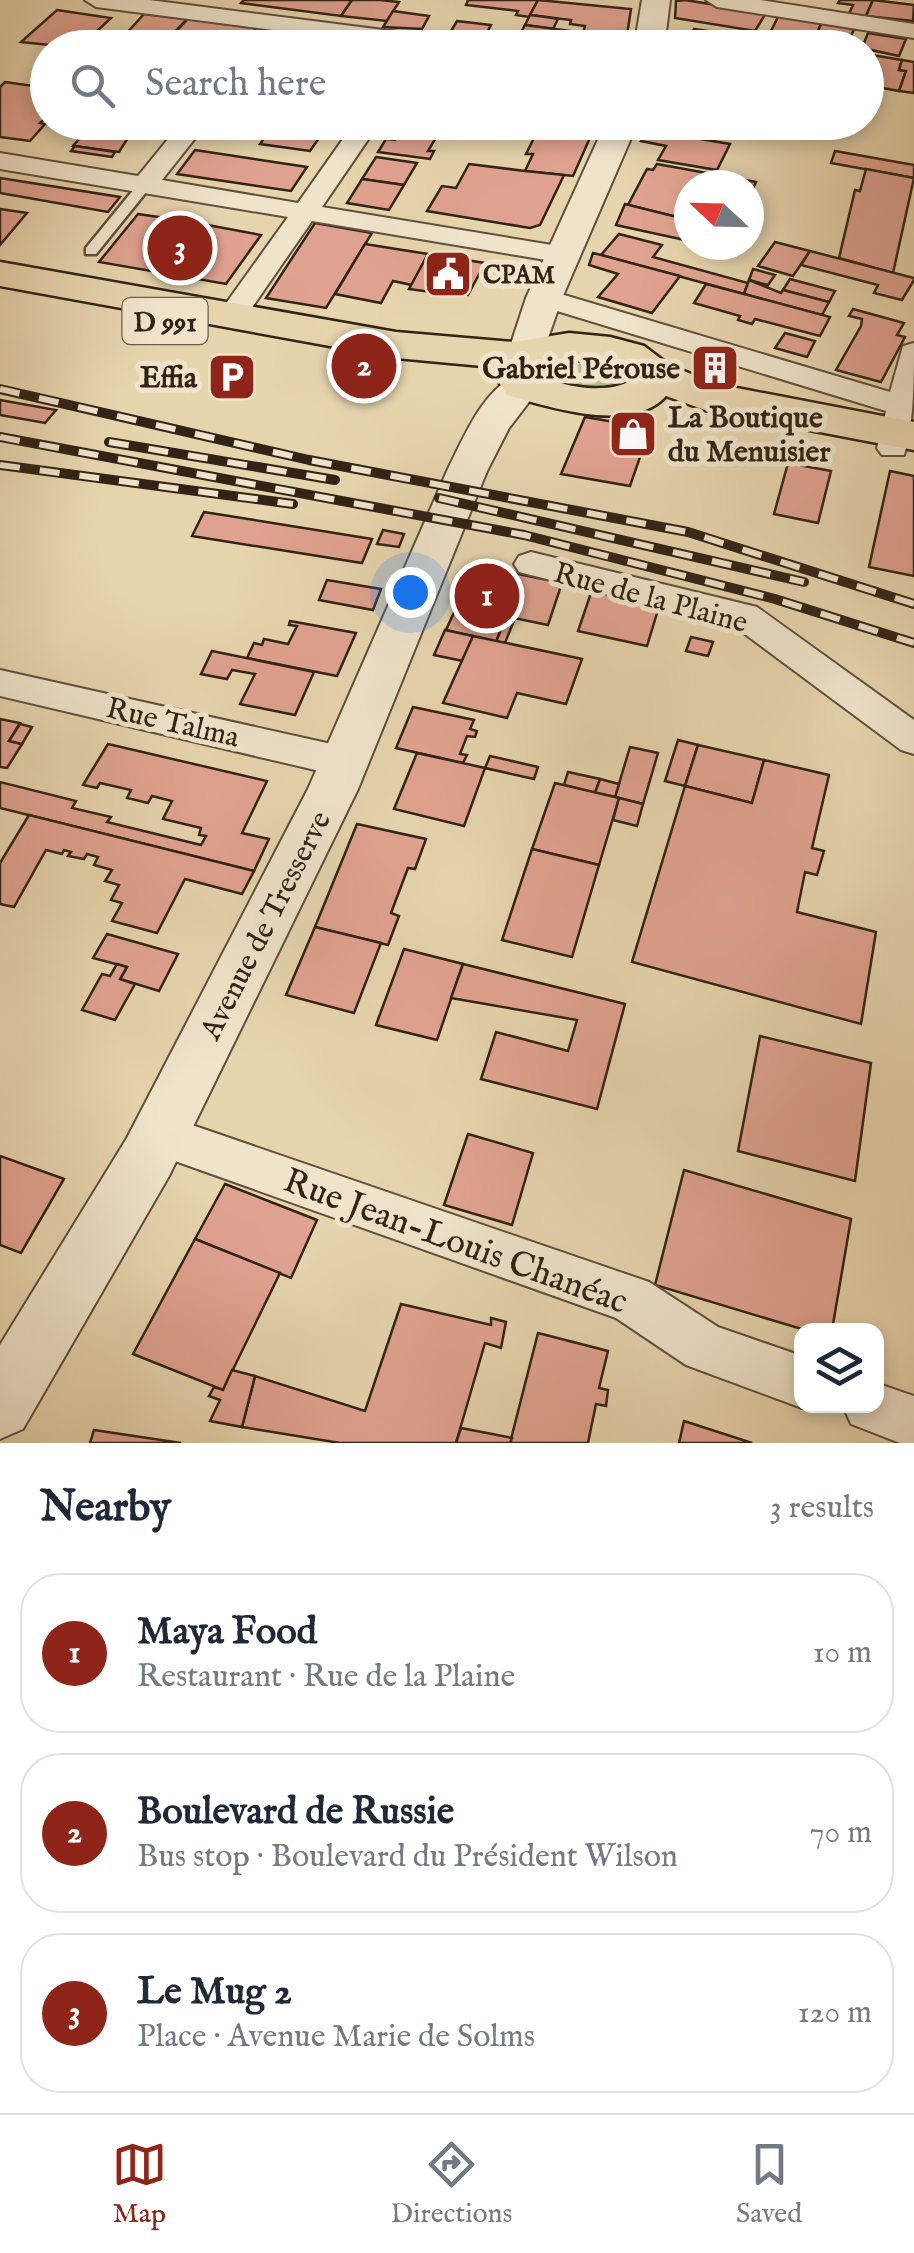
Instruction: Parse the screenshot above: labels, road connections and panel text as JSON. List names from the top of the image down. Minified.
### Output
{"streets":{"main road":["D 991"],"street":["Rue de la Plaine","Rue Talma","Avenue de Tresserve","Rue Jean-Louis Chanéac"]},"crossings":[["D 991","Avenue de Tresserve"],["Rue Talma","Avenue de Tresserve"],["Avenue de Tresserve","Rue Jean-Louis Chanéac"]],"places":{"public building":["CPAM"],"building":["Gabriel Pérouse"],"parking":["Effia"],"shop":["La Boutique du Menuisier"]},"north":"left","page":{"search":"Search here","pins":["3","2","1"],"heading":["Nearby","3 results"],"list":[{"mark":"1","name":"Maya Food","note":"Restaurant · Rue de la Plaine","value":"10 m"},{"mark":"2","name":"Boulevard de Russie","note":"Bus stop · Boulevard du Président Wilson","value":"70 m"},{"mark":"3","name":"Le Mug 2","note":"Place · Avenue Marie de Solms","value":"120 m"}],"nav":["Map","Directions","Saved"]}}
